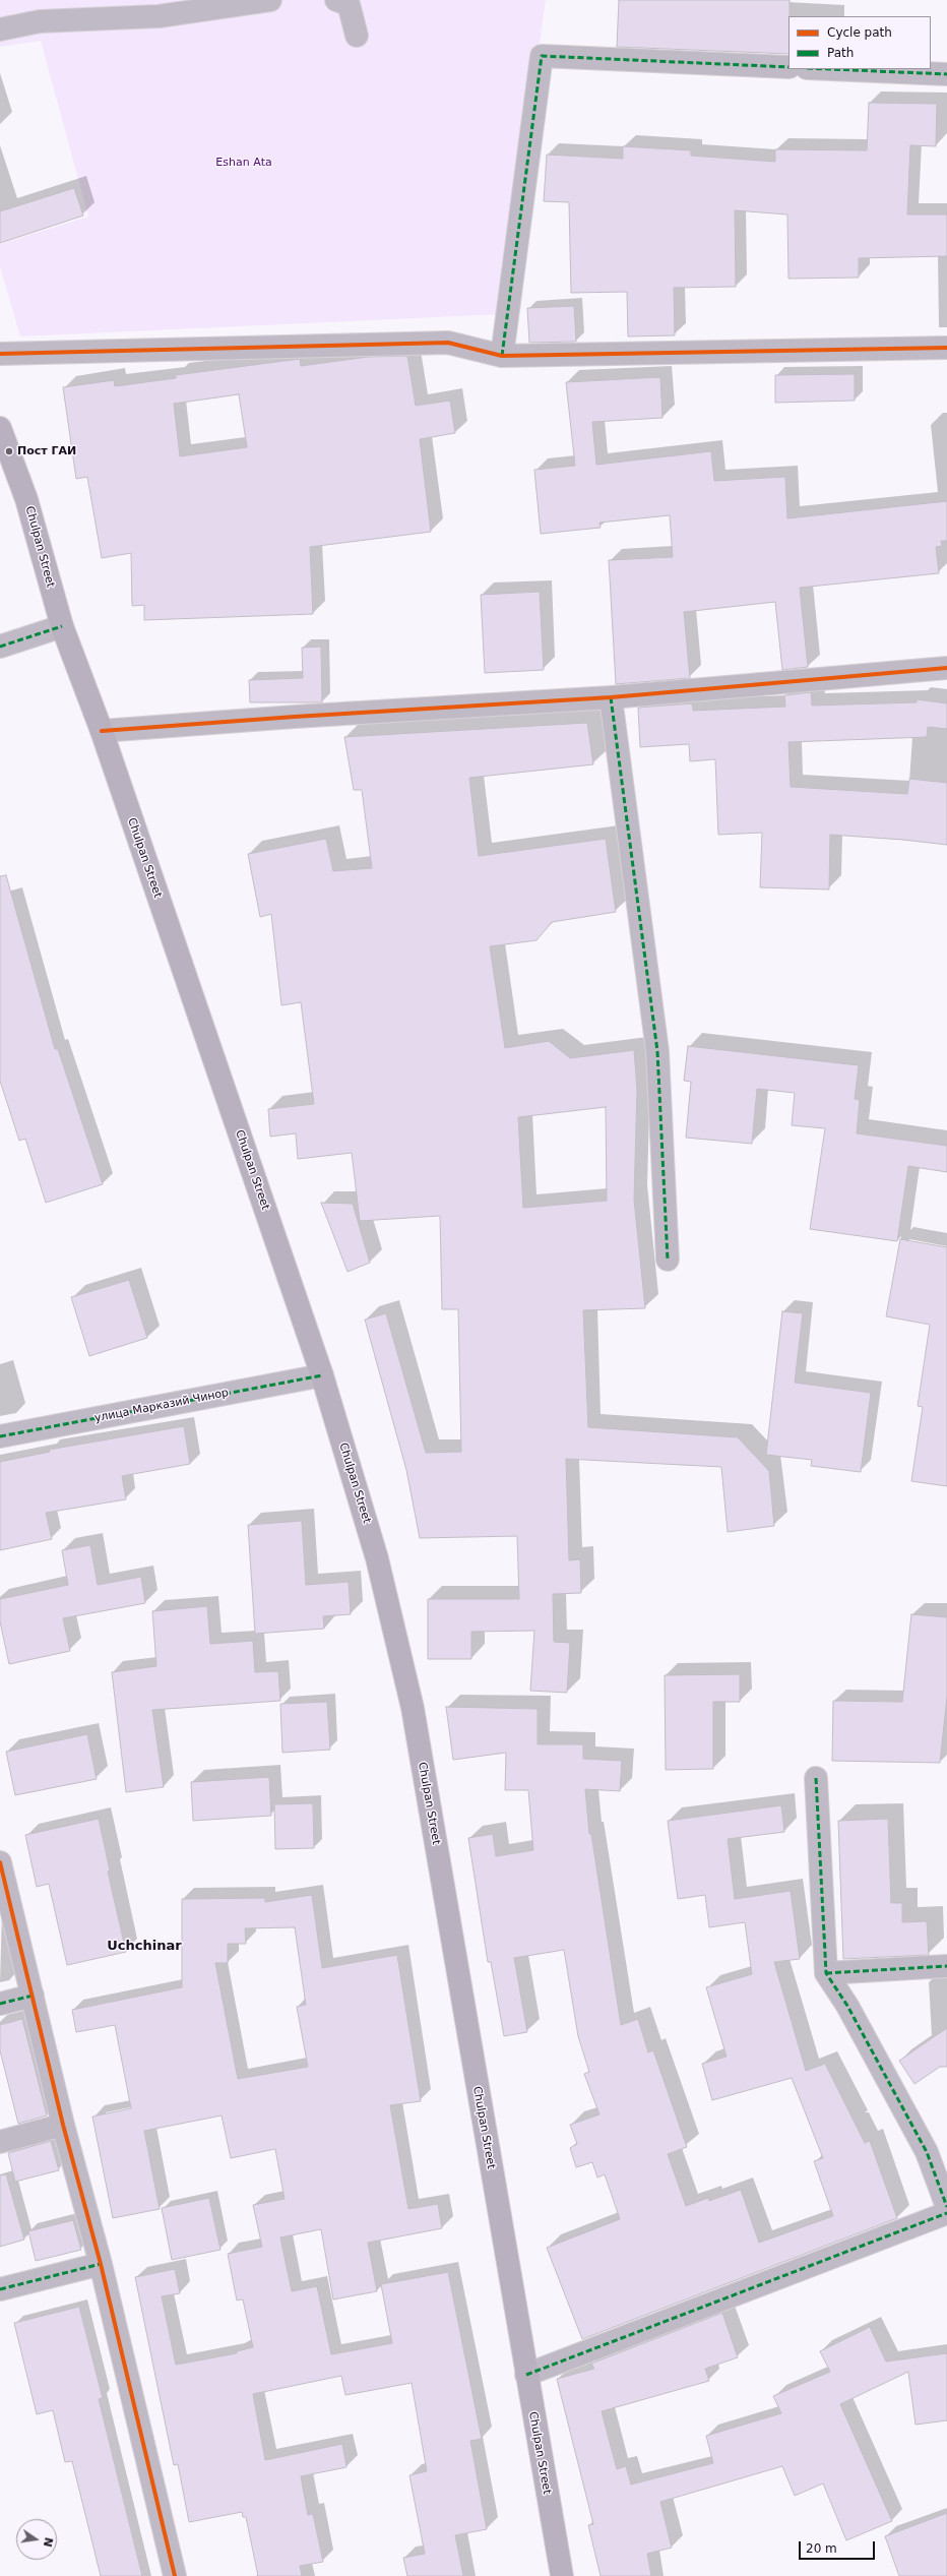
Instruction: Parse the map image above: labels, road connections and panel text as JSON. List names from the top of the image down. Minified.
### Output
{"streets":{"main road":["Chulpan Street"],"street":["улица Марказий Чинор"]},"crossings":[["Chulpan Street","улица Марказий Чинор"]],"districts":["Uchchinar"],"parks":["Eshan Аta"],"places":["Пост ГАИ"],"legend":["Cycle path","Path"],"scale_bar":"20 m","north":"right"}
